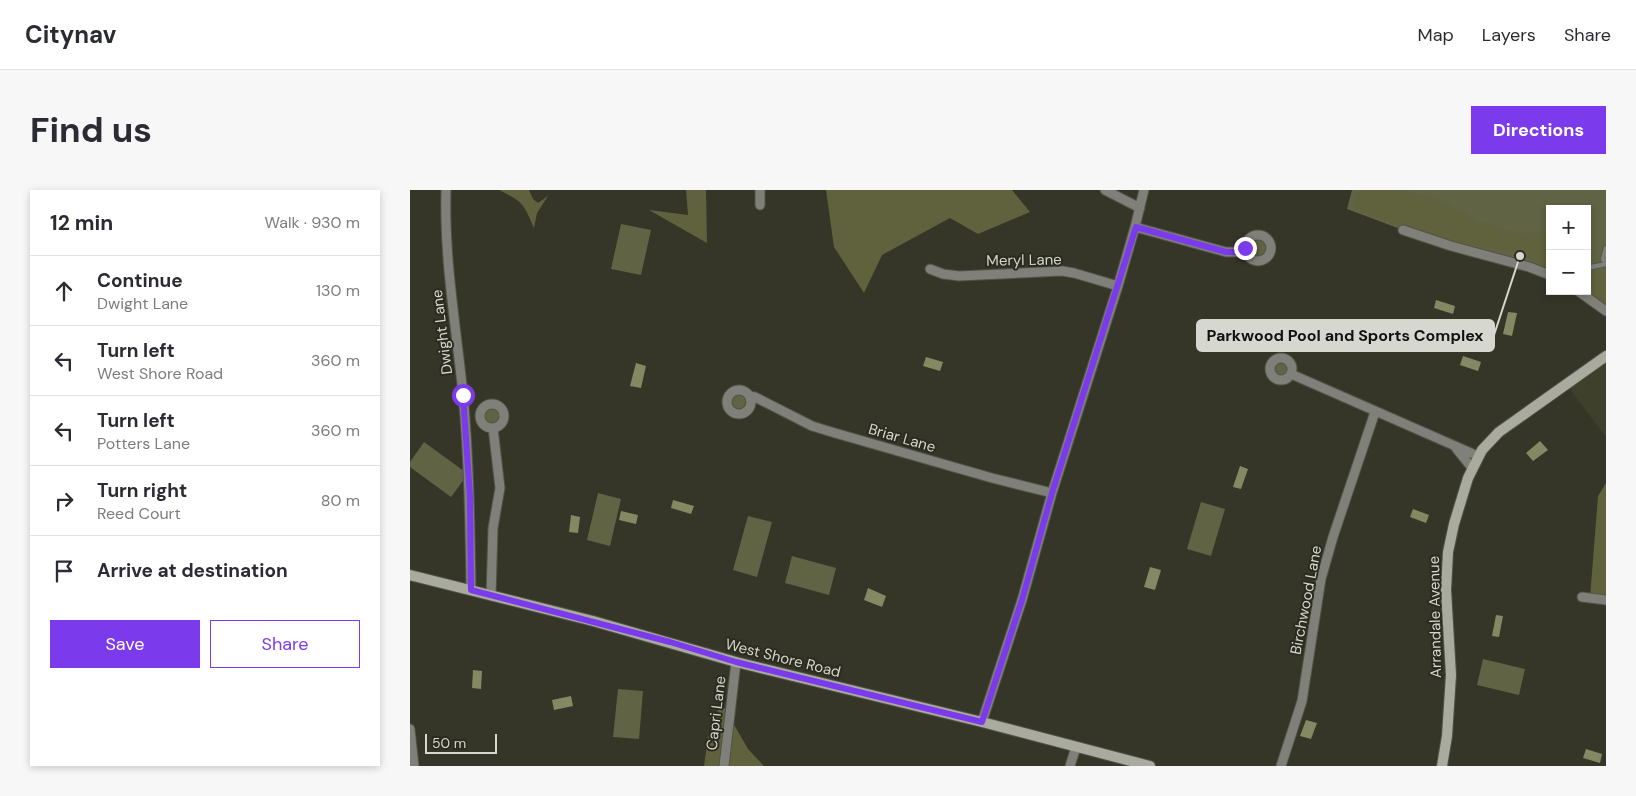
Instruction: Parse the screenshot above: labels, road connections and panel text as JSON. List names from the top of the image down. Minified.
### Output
{"streets":{"main road":["Arrandale Avenue","West Shore Road"],"street":["Meryl Lane","Dwight Lane","Briar Lane","Birchwood Lane","Capri Lane"]},"crossings":[["Dwight Lane","West Shore Road"],["West Shore Road","Capri Lane"]],"places":["Parkwood Pool and Sports Complex"],"scale_bar":"50 m","page":{"header":"Citynav","nav":["Map","Layers","Share"],"buttons":["Directions",["Save","Share"]],"title":"Find us","heading":["12 min","Walk · 930 m"],"map_buttons":["+","−"],"list":[["Continue","Dwight Lane","130 m"],["Turn left","West Shore Road","360 m"],["Turn left","Potters Lane","360 m"],["Turn right","Reed Court","80 m"],"Arrive at destination"],"scale":"50 m"}}
